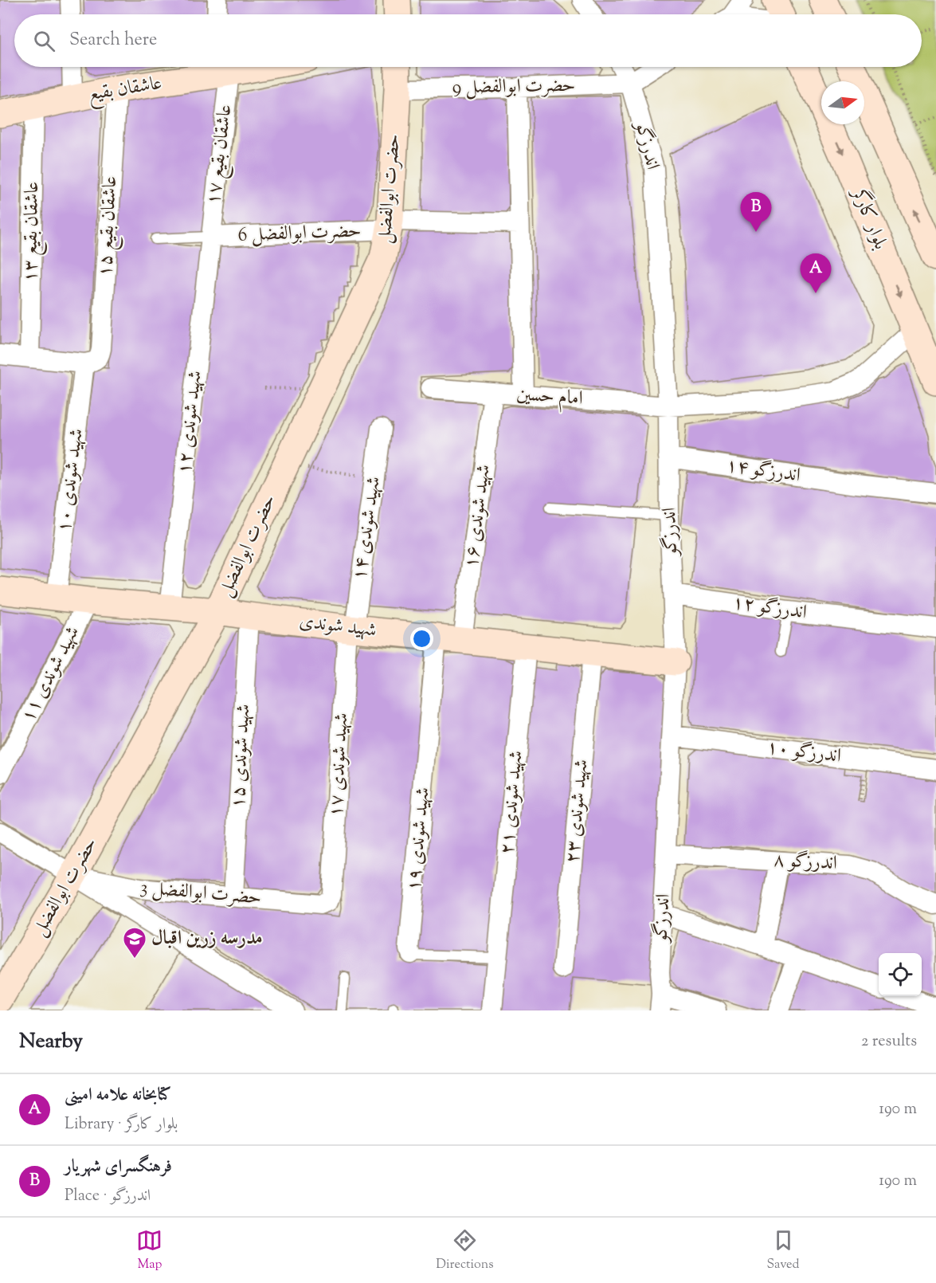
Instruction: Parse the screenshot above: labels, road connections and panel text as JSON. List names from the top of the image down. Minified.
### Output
{"streets":{"street":["حضرت ابوالفضل 9","عاشقان بقیع","اندرزگو","عاشقان بقیع ۱۷","حضرت ابوالفضل","بلوار کارگر","عاشقان بقیع ۱۵","عاشقان بقیع ۱۳","حضرت ابوالفضل 6","امام حسین","شهید شوندی ۱۲","اندرزگو ۱۴","شهید شوندی ۱۰","شهید شوندی ۱۶","شهید شوندی ۱۴","اندرزگو ۱۲","شهید شوندی","شهید شوندی ۱۱","اندرزگو ۱۰","شهید شوندی ۱۵","شهید شوندی ۱۷","شهید شوندی ۲۱","شهید شوندی ۲۳","شهید شوندی ۱۹","اندرزگو ۸","حضرت ابوالفضل 3"]},"crossings":[["حضرت ابوالفضل 9","اندرزگو"],["حضرت ابوالفضل 9","حضرت ابوالفضل"],["عاشقان بقیع","عاشقان بقیع ۱۷"],["عاشقان بقیع","عاشقان بقیع ۱۵"],["عاشقان بقیع","عاشقان بقیع ۱۳"],["اندرزگو","امام حسین"],["اندرزگو","اندرزگو ۱۴"],["اندرزگو","اندرزگو ۱۲"],["اندرزگو","شهید شوندی"],["اندرزگو","اندرزگو ۱۰"],["اندرزگو","اندرزگو ۸"],["عاشقان بقیع ۱۷","حضرت ابوالفضل 6"],["عاشقان بقیع ۱۷","شهید شوندی ۱۲"],["حضرت ابوالفضل","حضرت ابوالفضل 6"],["حضرت ابوالفضل","شهید شوندی"],["حضرت ابوالفضل","حضرت ابوالفضل 3"],["بلوار کارگر","امام حسین"],["عاشقان بقیع ۱۵","شهید شوندی ۱۰"],["حضرت ابوالفضل 6","شهید شوندی ۱۲"],["امام حسین","شهید شوندی ۱۶"],["شهید شوندی ۱۲","شهید شوندی"],["شهید شوندی ۱۰","شهید شوندی"],["شهید شوندی ۱۶","شهید شوندی"],["شهید شوندی ۱۴","شهید شوندی"],["شهید شوندی ۱۴","شهید شوندی ۱۷"],["شهید شوندی","شهید شوندی ۱۱"],["شهید شوندی","شهید شوندی ۱۵"],["شهید شوندی","شهید شوندی ۱۷"],["شهید شوندی","شهید شوندی ۲۱"],["شهید شوندی","شهید شوندی ۲۳"],["شهید شوندی","شهید شوندی ۱۹"],["شهید شوندی ۱۵","حضرت ابوالفضل 3"],["شهید شوندی ۱۷","حضرت ابوالفضل 3"],["شهید شوندی ۲۱","شهید شوندی ۱۹"]],"places":{"school or university":["مدرسه زرین اقبال"]},"north":"right","page":{"search":"Search here","pins":["B","A"],"heading":["Nearby","2 results"],"list":[{"mark":"A","name":"کتابخانه علامه امینی","note":"Library · بلوار کارگر","value":"190 m"},{"mark":"B","name":"فرهنگسرای شهریار","note":"Place · اندرزگو","value":"190 m"}],"nav":["Map","Directions","Saved"]}}
